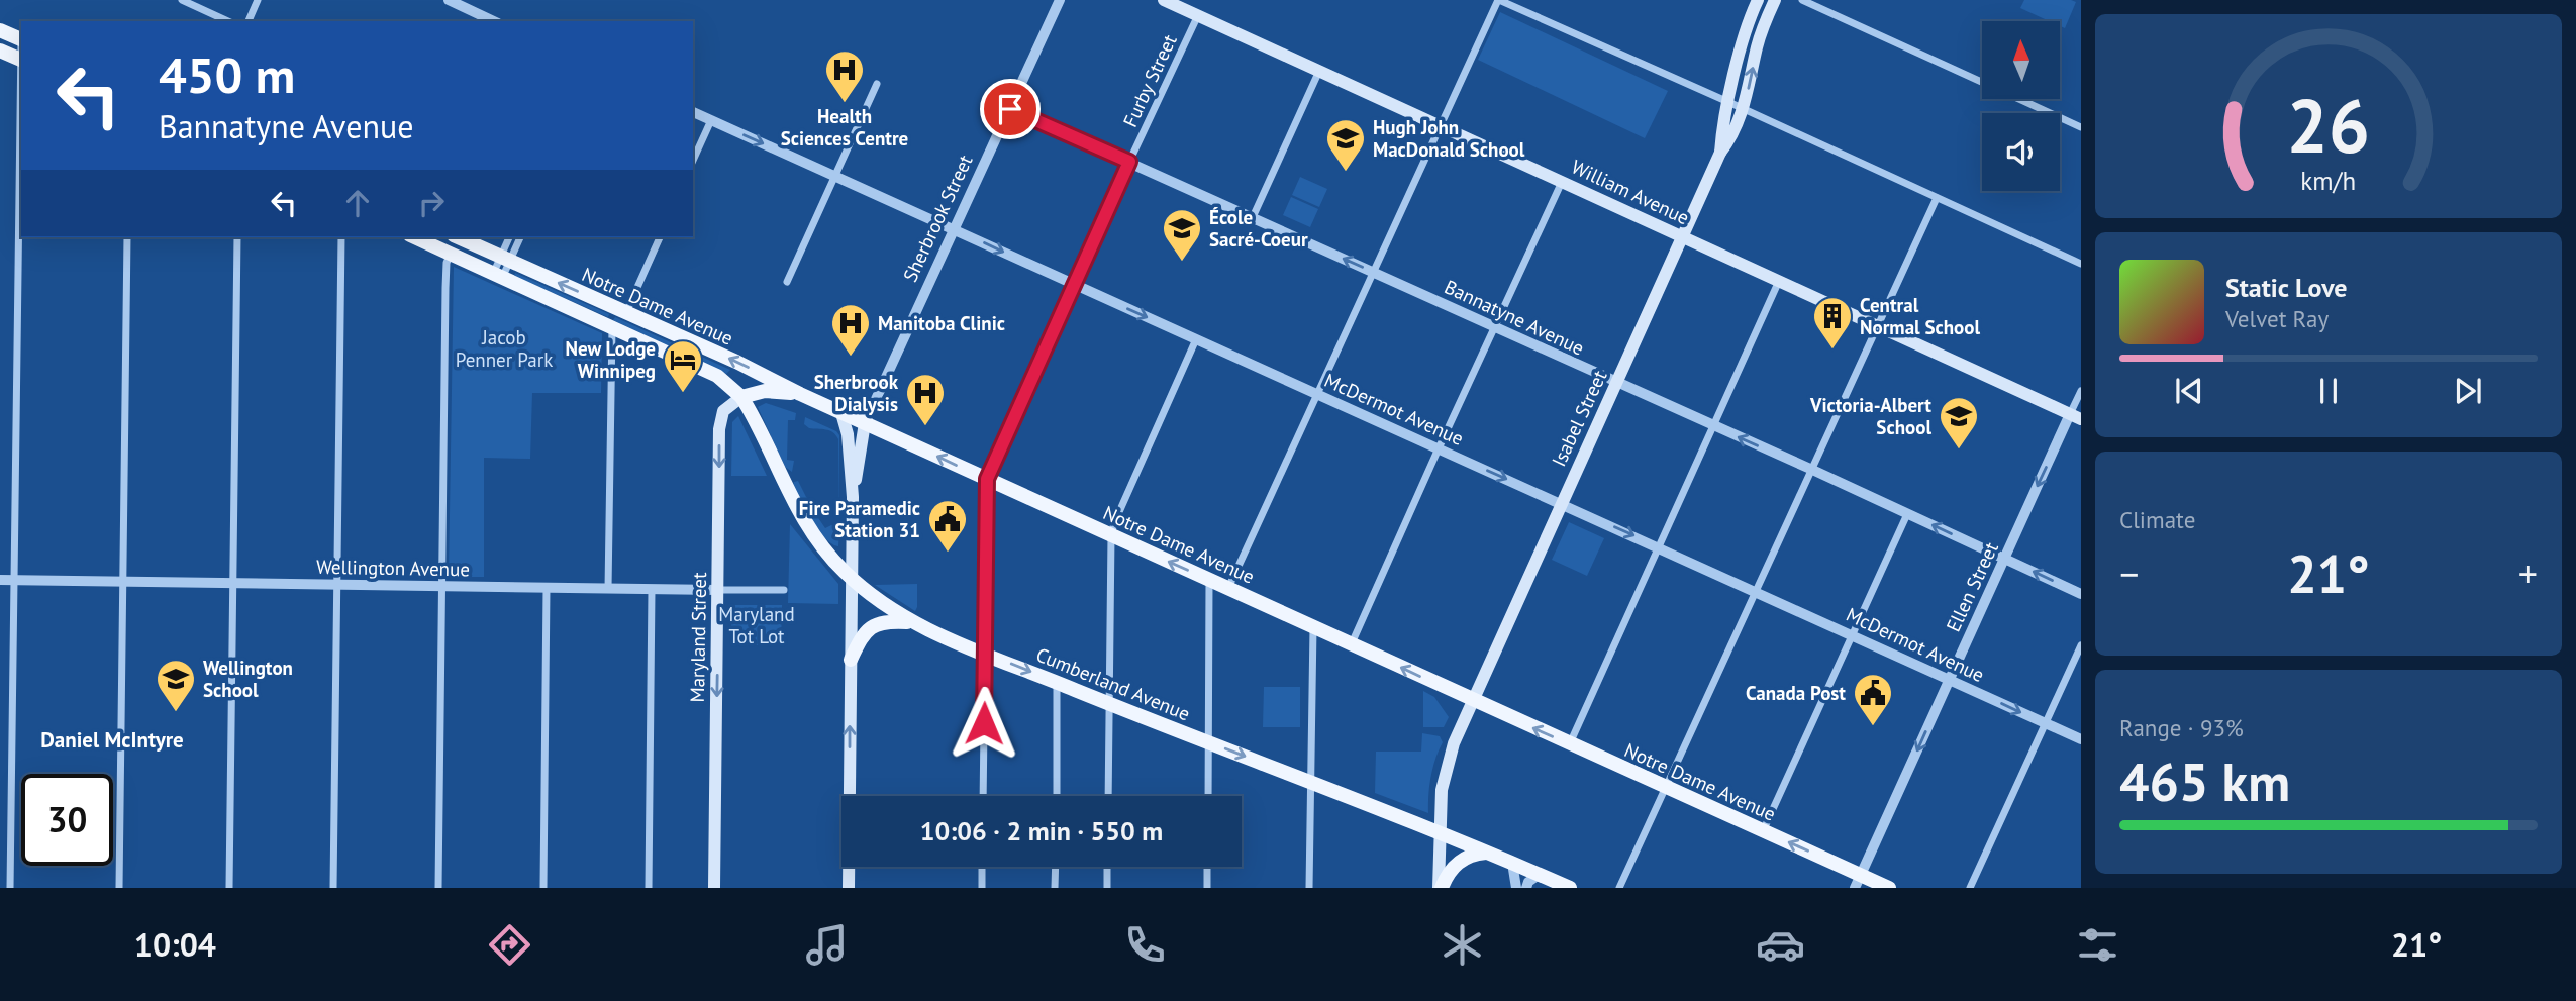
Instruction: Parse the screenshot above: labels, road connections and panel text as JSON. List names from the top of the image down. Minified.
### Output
{"streets":{"main road":["William Avenue","Sherbrook Street","Notre Dame Avenue","Isabel Street","Maryland Street","Cumberland Avenue"],"street":["Furby Street","Bannatyne Avenue","McDermot Avenue","Wellington Avenue","Ellen Street"]},"crossings":[["Furby Street","William Avenue"],["Furby Street","Notre Dame Avenue"],["Furby Street","Bannatyne Avenue"],["Furby Street","McDermot Avenue"],["Furby Street","Cumberland Avenue"],["William Avenue","Isabel Street"],["William Avenue","Ellen Street"],["Sherbrook Street","Notre Dame Avenue"],["Sherbrook Street","Bannatyne Avenue"],["Sherbrook Street","McDermot Avenue"],["Sherbrook Street","Cumberland Avenue"],["Notre Dame Avenue","Isabel Street"],["Notre Dame Avenue","Ellen Street"],["Notre Dame Avenue","Maryland Street"],["Notre Dame Avenue","Cumberland Avenue"],["Bannatyne Avenue","Isabel Street"],["Bannatyne Avenue","Ellen Street"],["McDermot Avenue","Isabel Street"],["McDermot Avenue","Ellen Street"],["Isabel Street","Cumberland Avenue"],["Wellington Avenue","Maryland Street"],["Maryland Street","Cumberland Avenue"]],"one_way":["Notre Dame Avenue","Bannatyne Avenue","McDermot Avenue","Ellen Street","Maryland Street"],"districts":["Daniel McIntyre"],"parks":["Jacob Penner Park","Maryland Tot Lot"],"places":{"hospital":["Health Sciences Centre","Manitoba Clinic","Sherbrook Dialysis"],"school or university":["Hugh John MacDonald School","École Sacré-Coeur","Victoria-Albert School","Wellington School"],"building":["Central Normal School"],"hotel":["New Lodge Winnipeg"],"public building":["Fire Paramedic Station 31","Canada Post"]},"north":"top","page":{"turn":["450 m","Bannatyne Avenue"],"song":["Static Love","Velvet Ray"],"tile":["Climate",["Range · 93%","465 km"]],"heat":["−","21°","+"],"limit":"30","trip":"10:06 · 2 min · 550 m","tabs":["10:04","21°"],"gauge":["26","km/h"]}}
